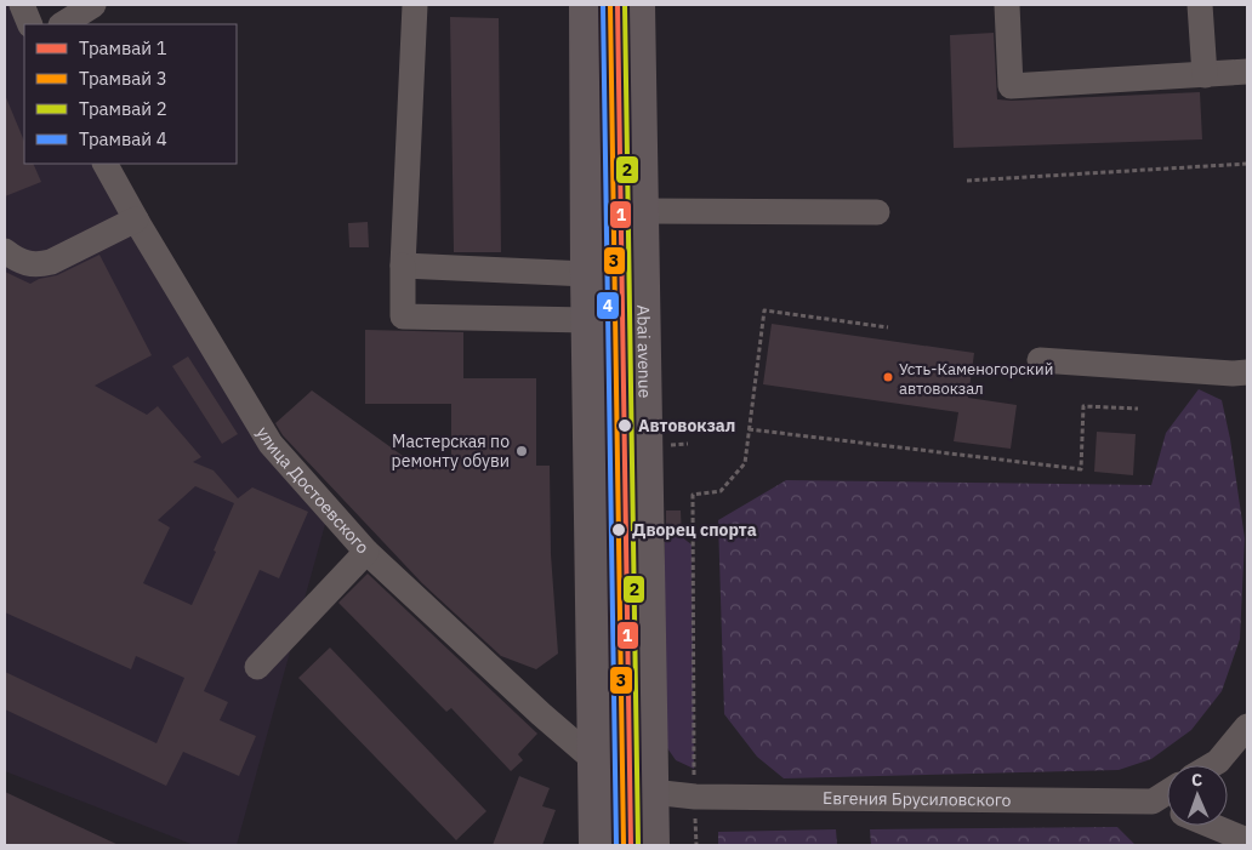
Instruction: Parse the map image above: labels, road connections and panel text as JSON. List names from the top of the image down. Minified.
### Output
{"streets":{"main road":["Abai avenue"],"street":["улица Достоевского","Евгения Брусиловского"]},"crossings":[["Abai avenue","улица Достоевского"],["Abai avenue","Евгения Брусиловского"],["улица Достоевского","Евгения Брусиловского"]],"places":["Усть-Каменогорский автовокзал","Автовокзал","Мастерская по ремонту обуви","Дворец спорта"],"lines":["tram line 1","tram line 3","tram line 2","tram line 4"],"legend":["Трамвай 1","Трамвай 3","Трамвай 2","Трамвай 4"],"north":"top"}
